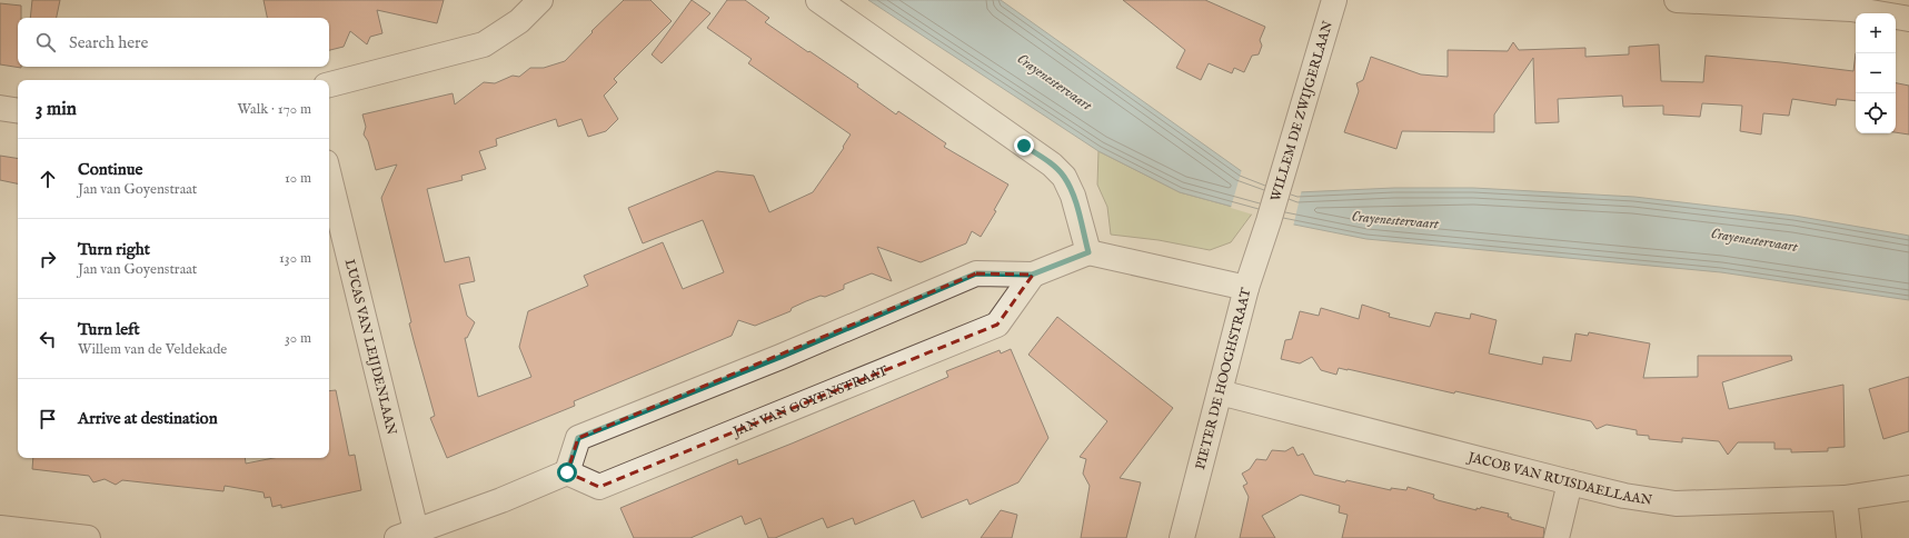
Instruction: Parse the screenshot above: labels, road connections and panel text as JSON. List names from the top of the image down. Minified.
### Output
{"streets":{"street":["WILLEM DE ZWIJGERLAAN","LUCAS VAN LEIJDENLAAN","PIETER DE HOOGHSTRAAT","JAN VAN GOYENSTRAAT","JACOB VAN RUISDAELLAAN"]},"crossings":[["WILLEM DE ZWIJGERLAAN","PIETER DE HOOGHSTRAAT"],["PIETER DE HOOGHSTRAAT","JACOB VAN RUISDAELLAAN"]],"water":["Crayenestervaart"],"page":{"map_buttons":["+","−"],"search":"Search here","heading":["3 min","Walk · 170 m"],"list":[["Continue","Jan van Goyenstraat","10 m"],["Turn right","Jan van Goyenstraat","130 m"],["Turn left","Willem van de Veldekade","30 m"],"Arrive at destination"]}}
